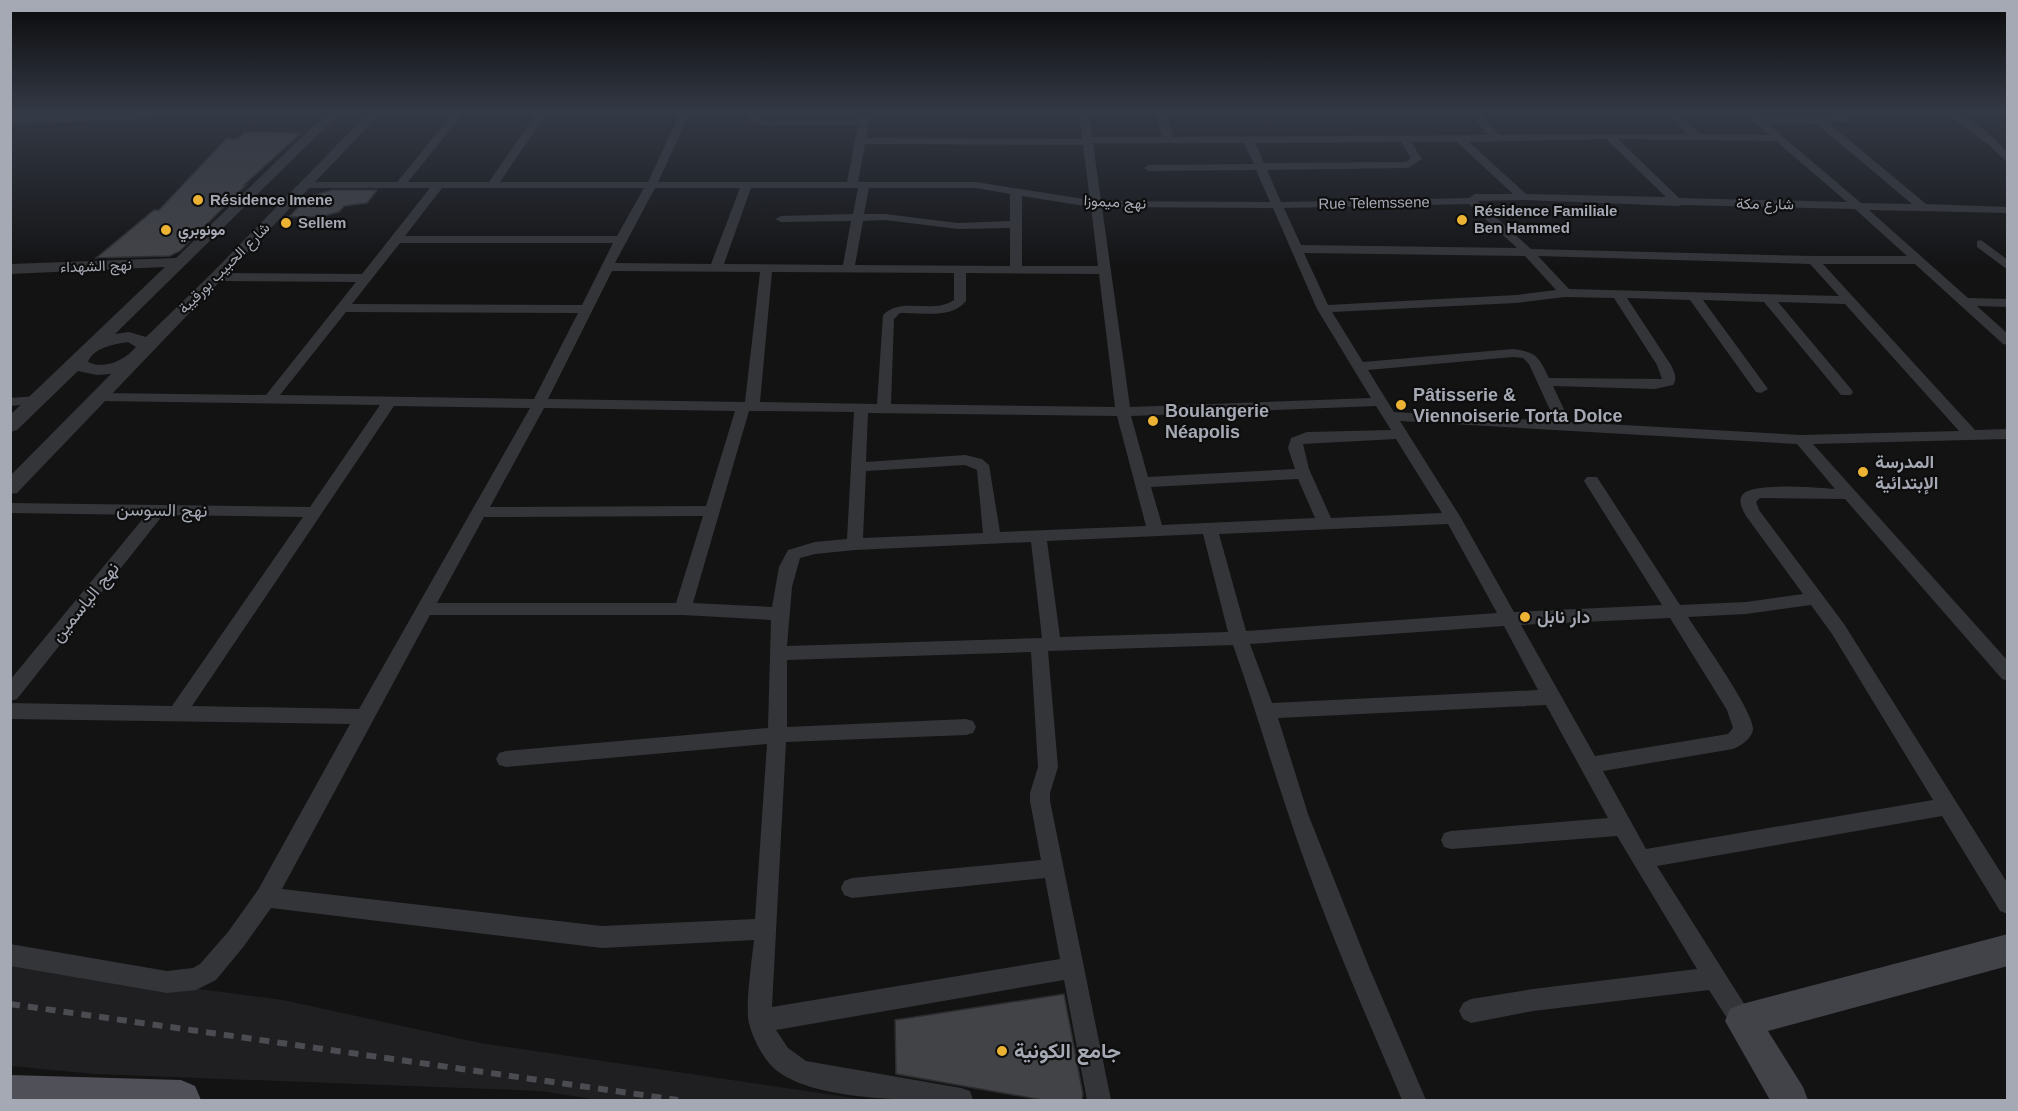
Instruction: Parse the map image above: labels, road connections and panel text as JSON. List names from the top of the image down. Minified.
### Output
{"streets":{"street":["نهج ميموزا","Rue Telemssene","شارع مكة","نهج الشهداء","شارع الحبيب بورقيبة","نهج السوسن","نهج الياسمين"]},"crossings":[["نهج ميموزا","Rue Telemssene"],["نهج ميموزا","شارع الحبيب بورقيبة"],["Rue Telemssene","شارع مكة"],["نهج الشهداء","شارع الحبيب بورقيبة"],["نهج السوسن","نهج الياسمين"]],"places":["Résidence Imene","Résidence Familiale Ben Hammed","Sellem","مونوبري","Pâtisserie & Viennoiserie Torta Dolce","Boulangerie Néapolis","المدرسة الإبتدائية","دار نابل","جامع الكونية"]}
